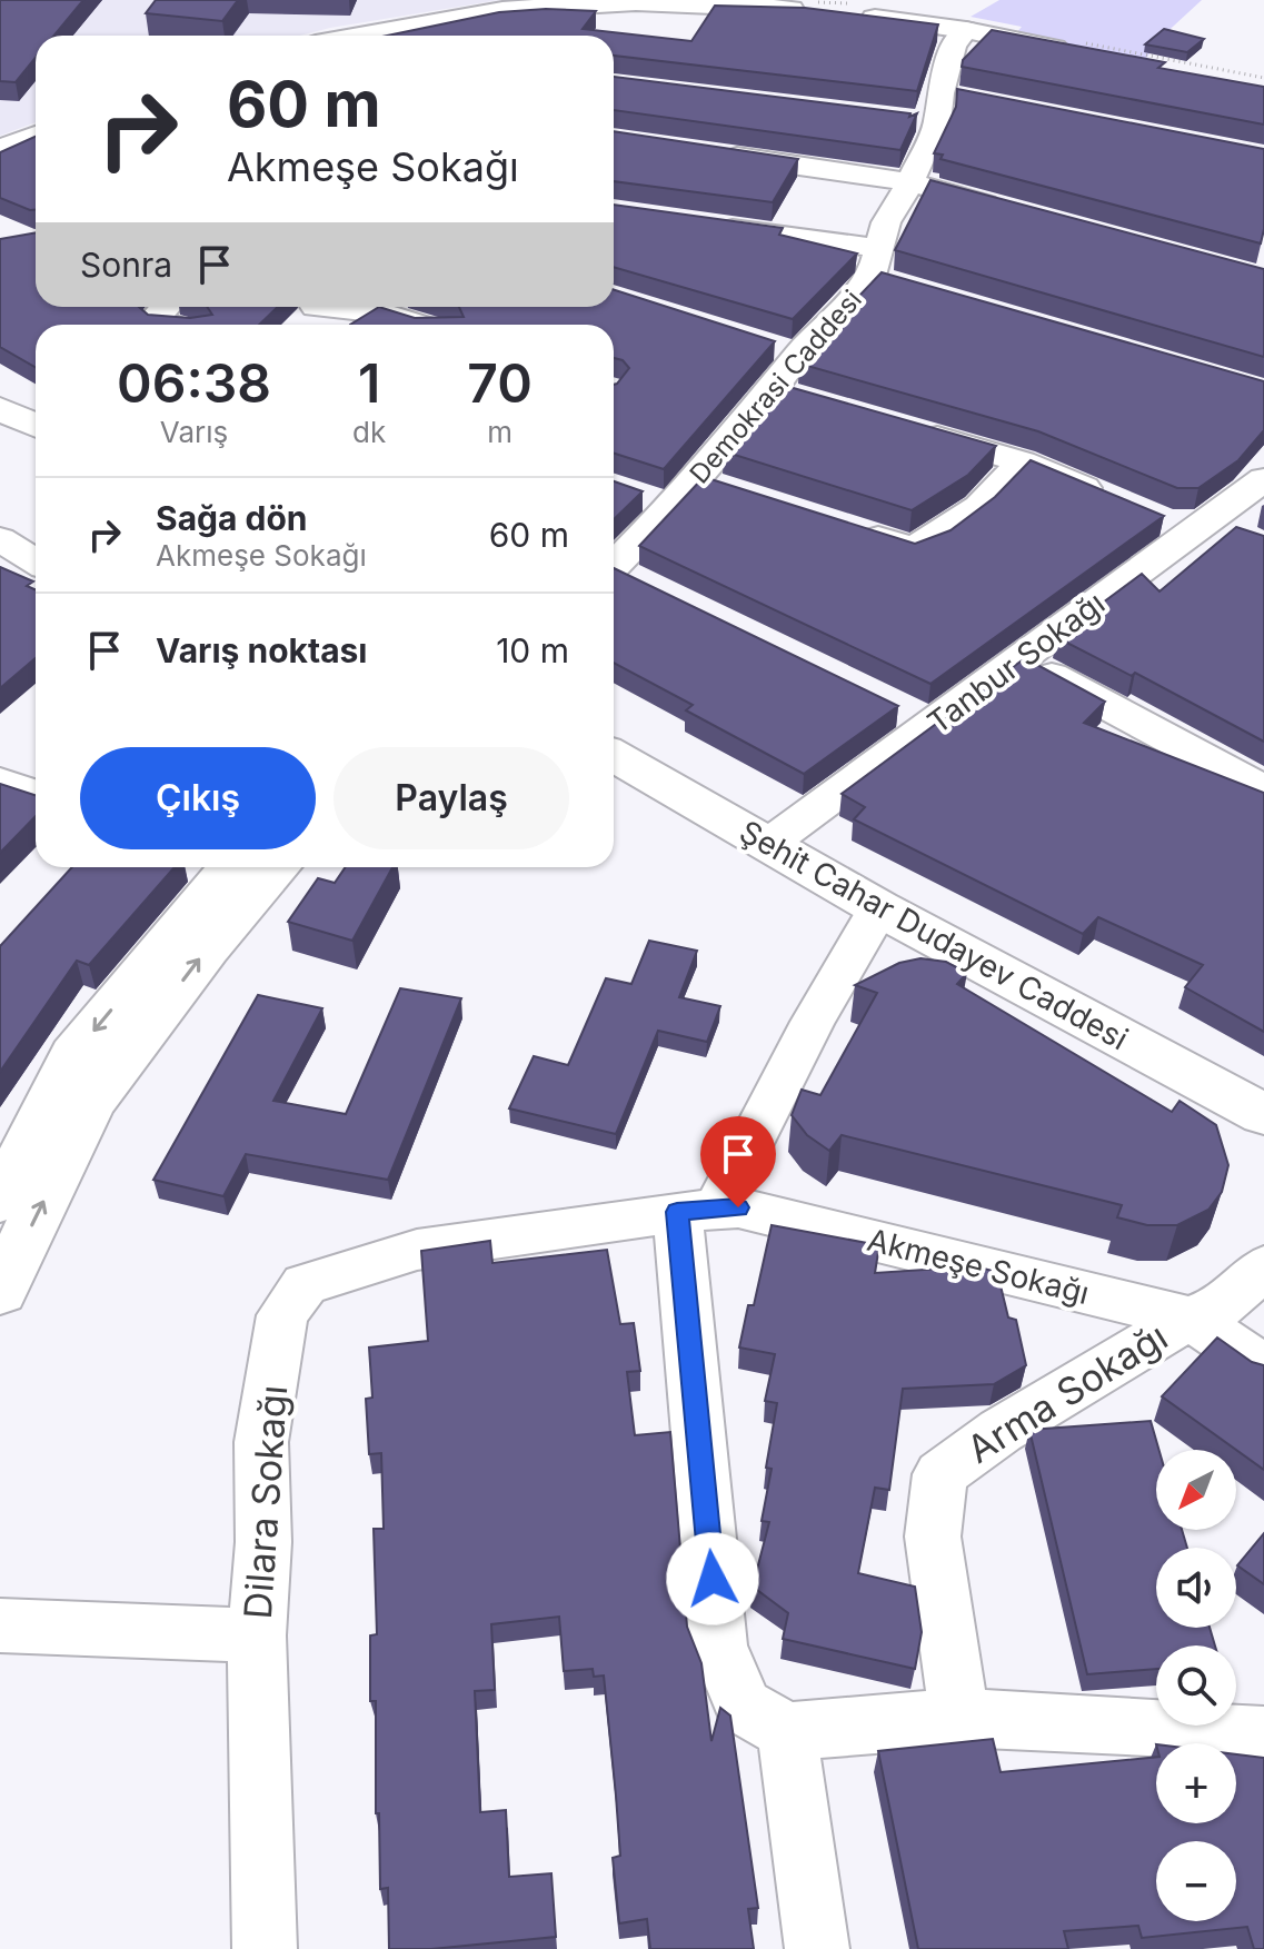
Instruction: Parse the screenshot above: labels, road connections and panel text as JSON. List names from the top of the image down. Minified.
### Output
{"streets":{"street":["Demokrasi Caddesi","Tanbur Sokağı","Şehit Cahar Dudayev Caddesi","Akmeşe Sokağı","Arma Sokağı","Dilara Sokağı"]},"crossings":[["Tanbur Sokağı","Şehit Cahar Dudayev Caddesi"],["Akmeşe Sokağı","Arma Sokağı"],["Akmeşe Sokağı","Dilara Sokağı"]],"north":"bottom left","page":{"turn":["60 m","Akmeşe Sokağı"],"then":"Sonra","eta":["06:38","Varış","1","dk","70","m"],"list":[{"name":"Sağa dön","note":"Akmeşe Sokağı","value":"60 m"},{"name":"Varış noktası","value":"10 m"}],"buttons":["Çıkış","Paylaş"],"map_buttons":["+","−"]}}
